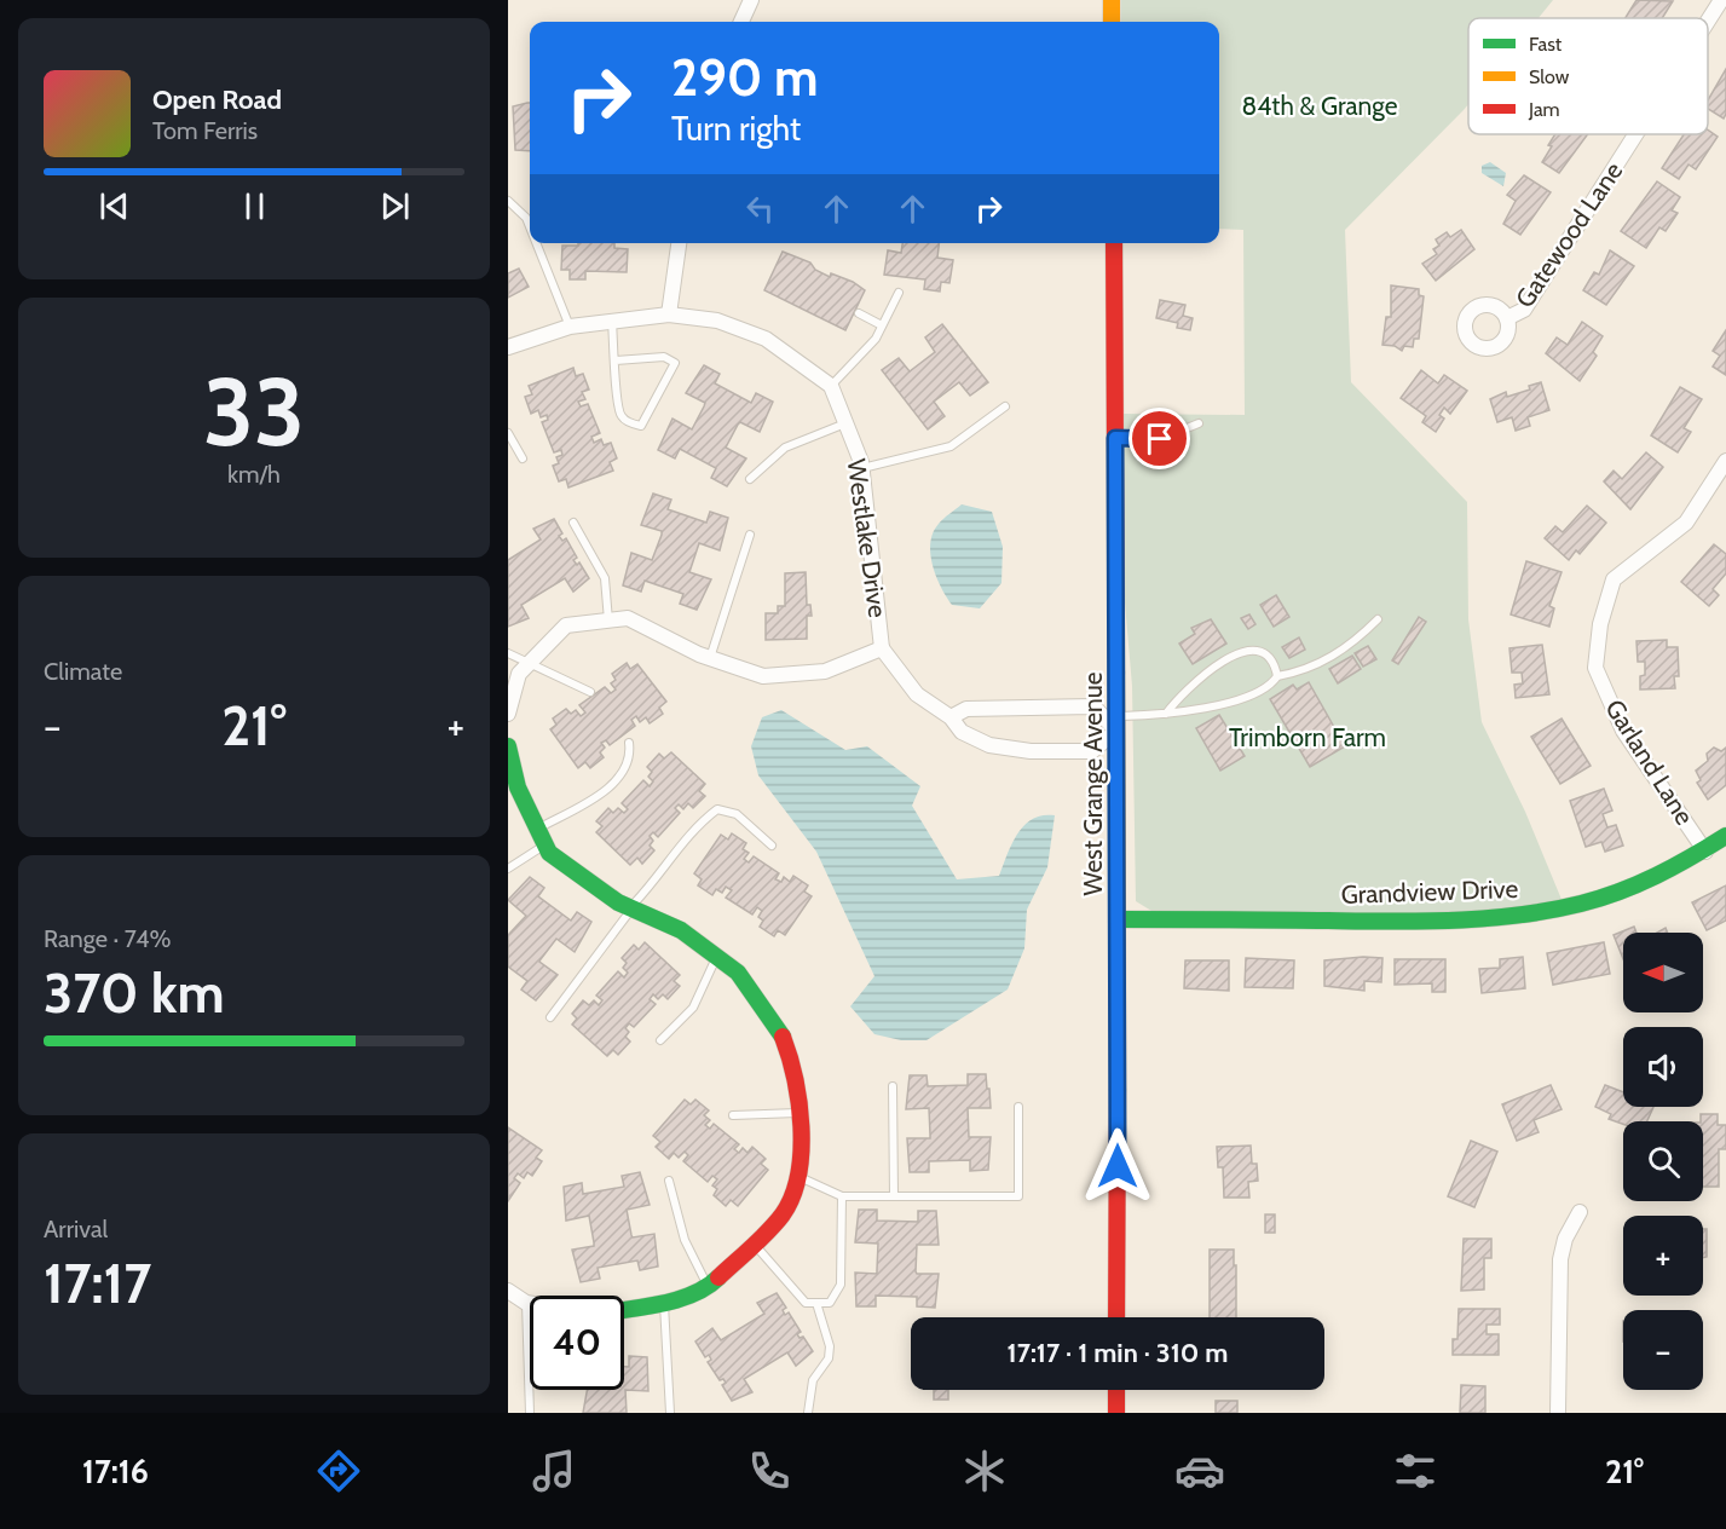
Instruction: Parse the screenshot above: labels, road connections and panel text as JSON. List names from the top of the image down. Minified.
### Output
{"streets":{"street":["Gatewood Lane","Westlake Drive","Garland Lane","West Grange Avenue","Grandview Drive"]},"crossings":[["Garland Lane","Grandview Drive"],["West Grange Avenue","Grandview Drive"]],"parks":["84th & Grange","Trimborn Farm"],"legend":["Fast","Slow","Jam"],"north":"left","page":{"turn":["290 m","Turn right"],"song":["Open Road","Tom Ferris"],"tile":[["33","km/h"],"Climate",["Range · 74%","370 km"],["Arrival","17:17"]],"heat":["−","21°","+"],"map_buttons":["+","−"],"limit":"40","trip":"17:17 · 1 min · 310 m","tabs":["17:16","21°"]}}
